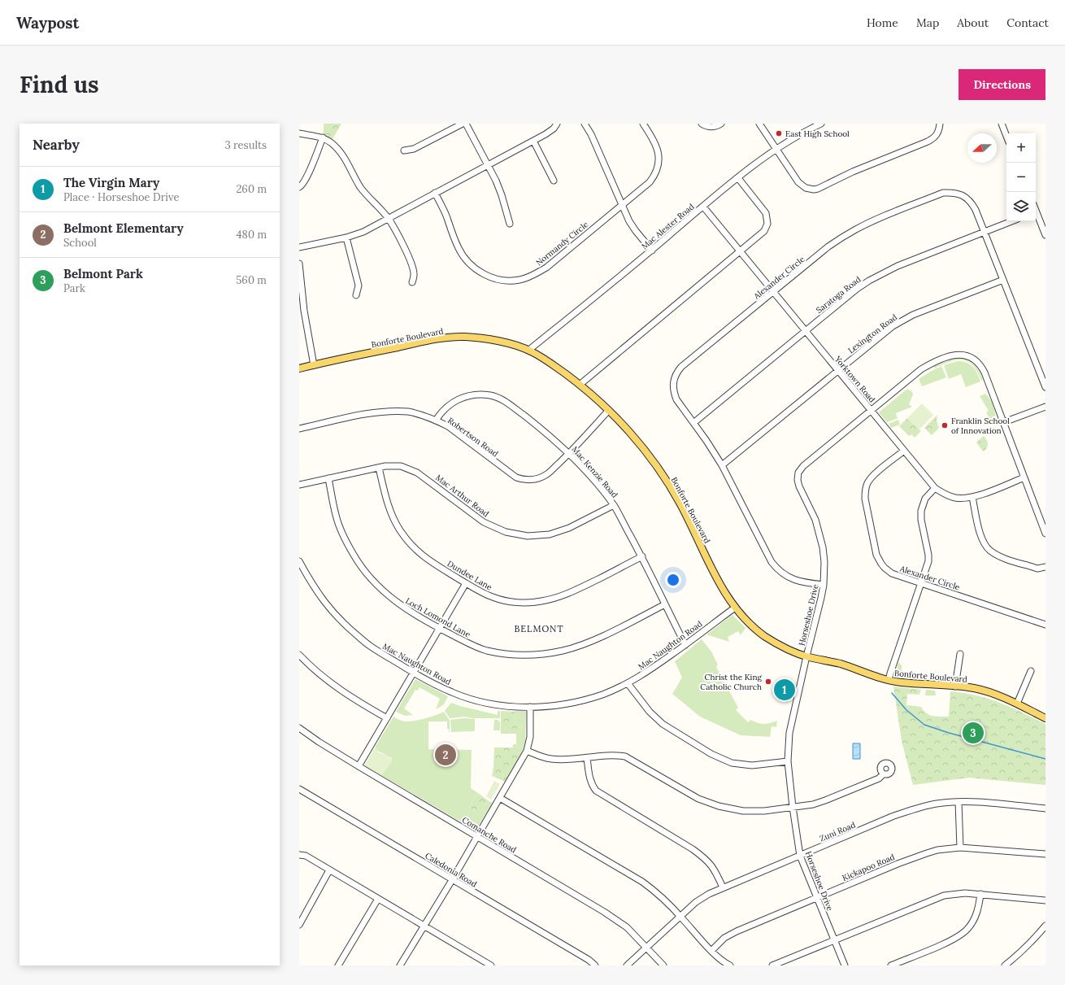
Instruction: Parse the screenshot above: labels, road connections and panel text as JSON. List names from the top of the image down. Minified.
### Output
{"streets":{"main road":["Bonforte Boulevard"],"street":["Mac Alester Road","Normandy Circle","Alexander Circle","Saratoga Road","Lexington Road","Yorktown Road","Robertson Road","Mac Kenzie Road","Mac Arthur Road","Dundee Lane","Horseshoe Drive","Loch Lomond Lane","Mac Naughton Road","Zuni Road","Comanche Road","Kickapoo Road","Caledonia Road"]},"crossings":[["Mac Alester Road","Bonforte Boulevard"],["Mac Alester Road","Yorktown Road"],["Alexander Circle","Saratoga Road"],["Alexander Circle","Lexington Road"],["Alexander Circle","Yorktown Road"],["Alexander Circle","Horseshoe Drive"],["Saratoga Road","Yorktown Road"],["Lexington Road","Yorktown Road"],["Bonforte Boulevard","Robertson Road"],["Bonforte Boulevard","Horseshoe Drive"],["Bonforte Boulevard","Mac Naughton Road"],["Yorktown Road","Horseshoe Drive"],["Robertson Road","Mac Kenzie Road"],["Mac Kenzie Road","Mac Arthur Road"],["Mac Kenzie Road","Dundee Lane"],["Mac Kenzie Road","Loch Lomond Lane"],["Mac Kenzie Road","Mac Naughton Road"],["Mac Arthur Road","Dundee Lane"],["Mac Arthur Road","Loch Lomond Lane"],["Horseshoe Drive","Zuni Road"],["Horseshoe Drive","Kickapoo Road"],["Zuni Road","Comanche Road"]],"districts":["BELMONT"],"places":["East High School","Franklin School of Innovation","Christ the King Catholic Church"],"north":"left","page":{"header":"Waypost","nav":["Home","Map","About","Contact"],"buttons":"Directions","title":"Find us","heading":["Nearby","3 results"],"map_buttons":["+","−"],"list":[{"mark":"1","name":"The Virgin Mary","note":"Place · Horseshoe Drive","value":"260 m"},{"mark":"2","name":"Belmont Elementary","note":"School","value":"480 m"},{"mark":"3","name":"Belmont Park","note":"Park","value":"560 m"}],"pins":["1","3","2"]}}
